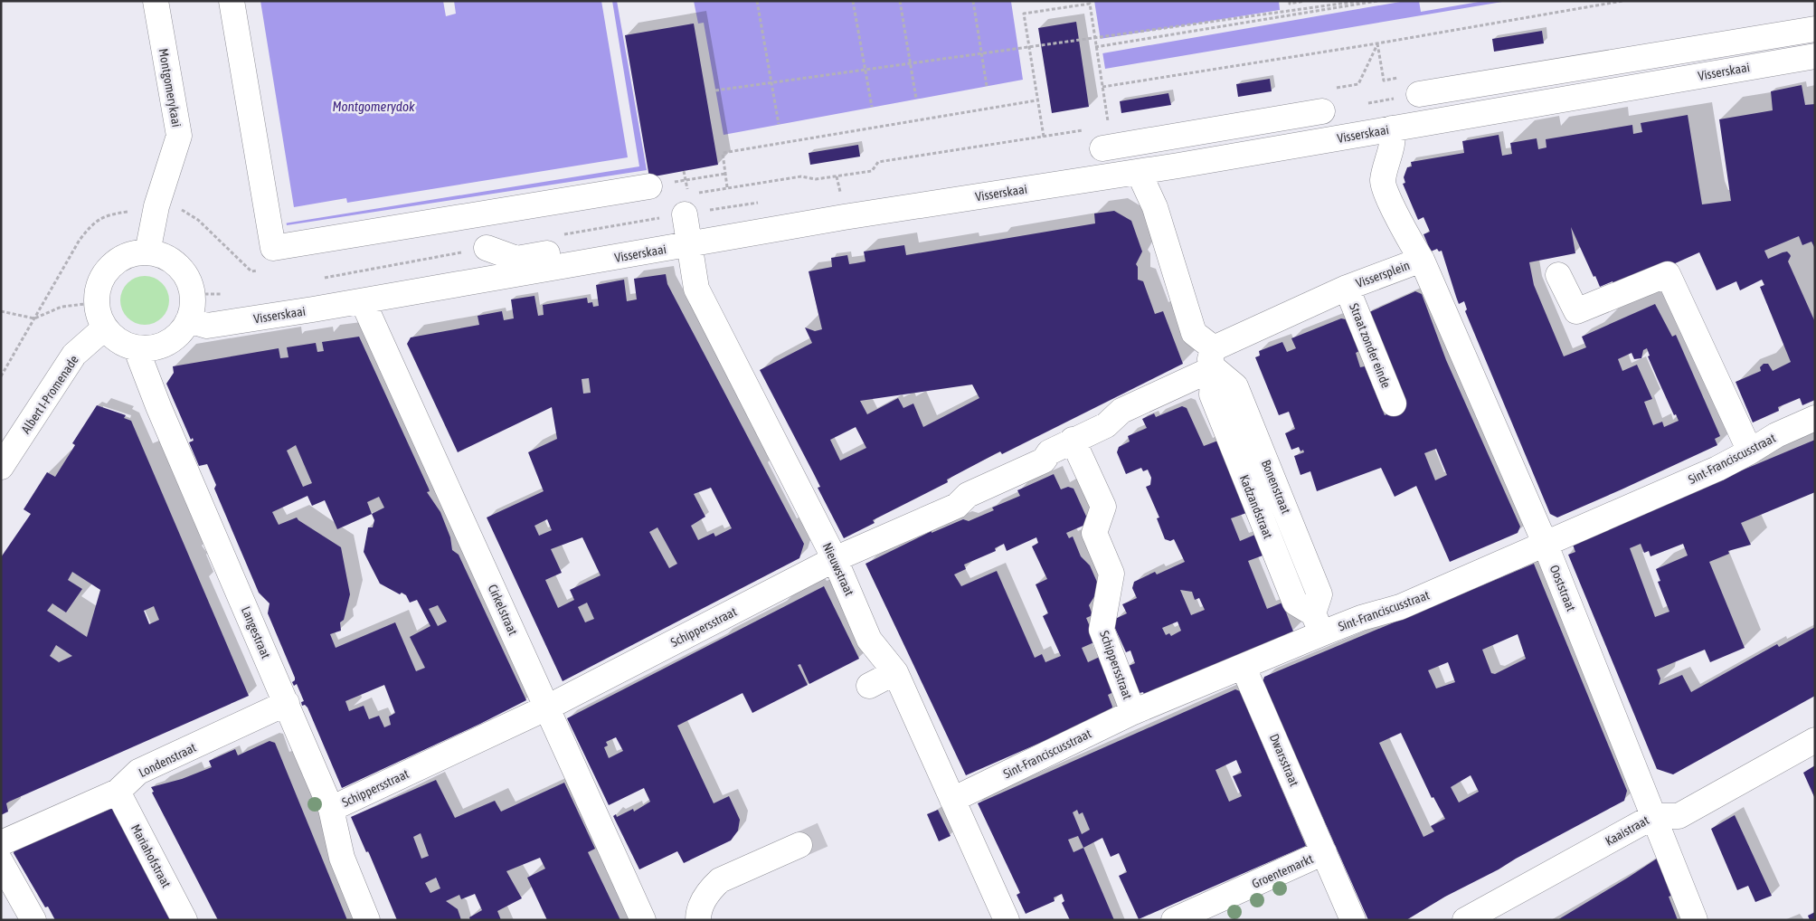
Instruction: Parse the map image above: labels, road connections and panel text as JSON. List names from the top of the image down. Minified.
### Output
{"streets":{"street":["Visserskaai","Montgomerykaai","Vissersplein","Straat zonder einde","Albert I-Promenade","Sint-Franciscusstraat","Kadzandstraat","Nieuwstraat","Ooststraat","Cirkelstraat","Schippersstraat","Langestraat","Londenstraat","Dwarsstraat","Kaaistraat","Mariahofstraat","Groentemarkt"]},"crossings":[["Visserskaai","Montgomerykaai"],["Visserskaai","Vissersplein"],["Visserskaai","Albert I-Promenade"],["Visserskaai","Nieuwstraat"],["Visserskaai","Cirkelstraat"],["Visserskaai","Langestraat"],["Montgomerykaai","Albert I-Promenade"],["Montgomerykaai","Langestraat"],["Vissersplein","Straat zonder einde"],["Vissersplein","Kadzandstraat"],["Vissersplein","Ooststraat"],["Vissersplein","Schippersstraat"],["Albert I-Promenade","Langestraat"],["Sint-Franciscusstraat","Kadzandstraat"],["Sint-Franciscusstraat","Nieuwstraat"],["Sint-Franciscusstraat","Ooststraat"],["Sint-Franciscusstraat","Schippersstraat"],["Sint-Franciscusstraat","Dwarsstraat"],["Kadzandstraat","Schippersstraat"],["Nieuwstraat","Schippersstraat"],["Ooststraat","Kaaistraat"],["Cirkelstraat","Schippersstraat"],["Schippersstraat","Langestraat"],["Langestraat","Londenstraat"],["Londenstraat","Mariahofstraat"],["Dwarsstraat","Groentemarkt"]],"water":["Montgomerydok"]}
